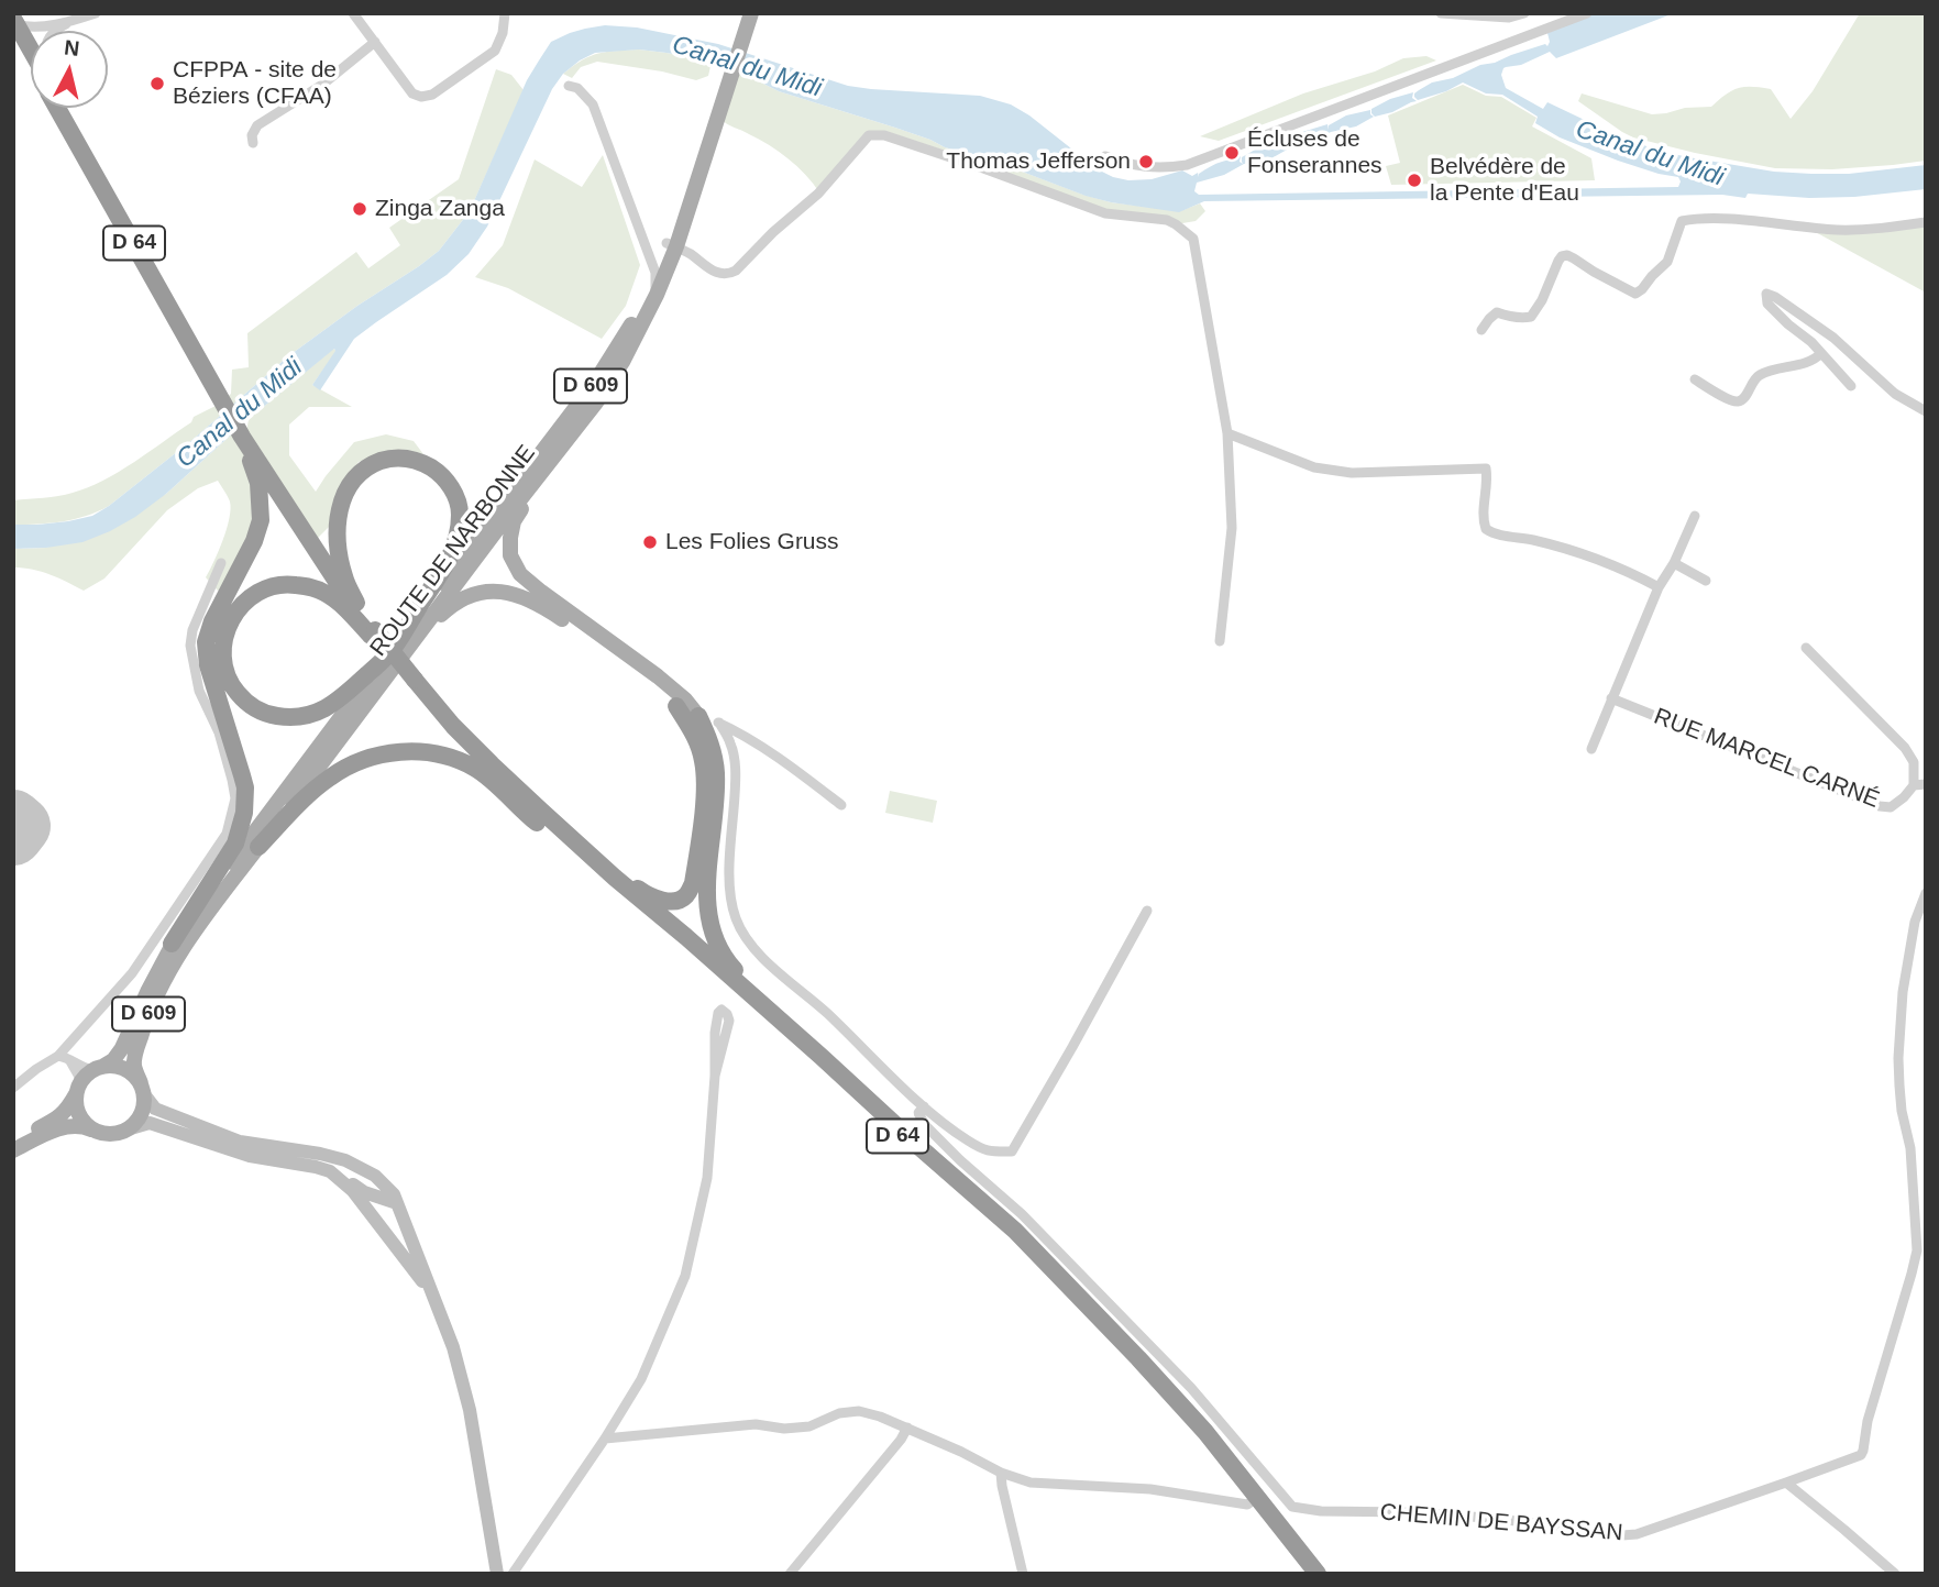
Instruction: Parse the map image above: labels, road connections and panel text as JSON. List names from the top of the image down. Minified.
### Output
{"streets":{"highway":["D 64"],"main road":["D 609","ROUTE DE NARBONNE"],"street":["RUE MARCEL CARNÉ","CHEMIN DE BAYSSAN"]},"water":["Canal du Midi"],"places":["CFPPA - site de Béziers (CFAA)","Écluses de Fonserannes","Thomas Jefferson","Belvédère de la Pente d'Eau","Zinga Zanga","Les Folies Gruss"],"north":"top"}
